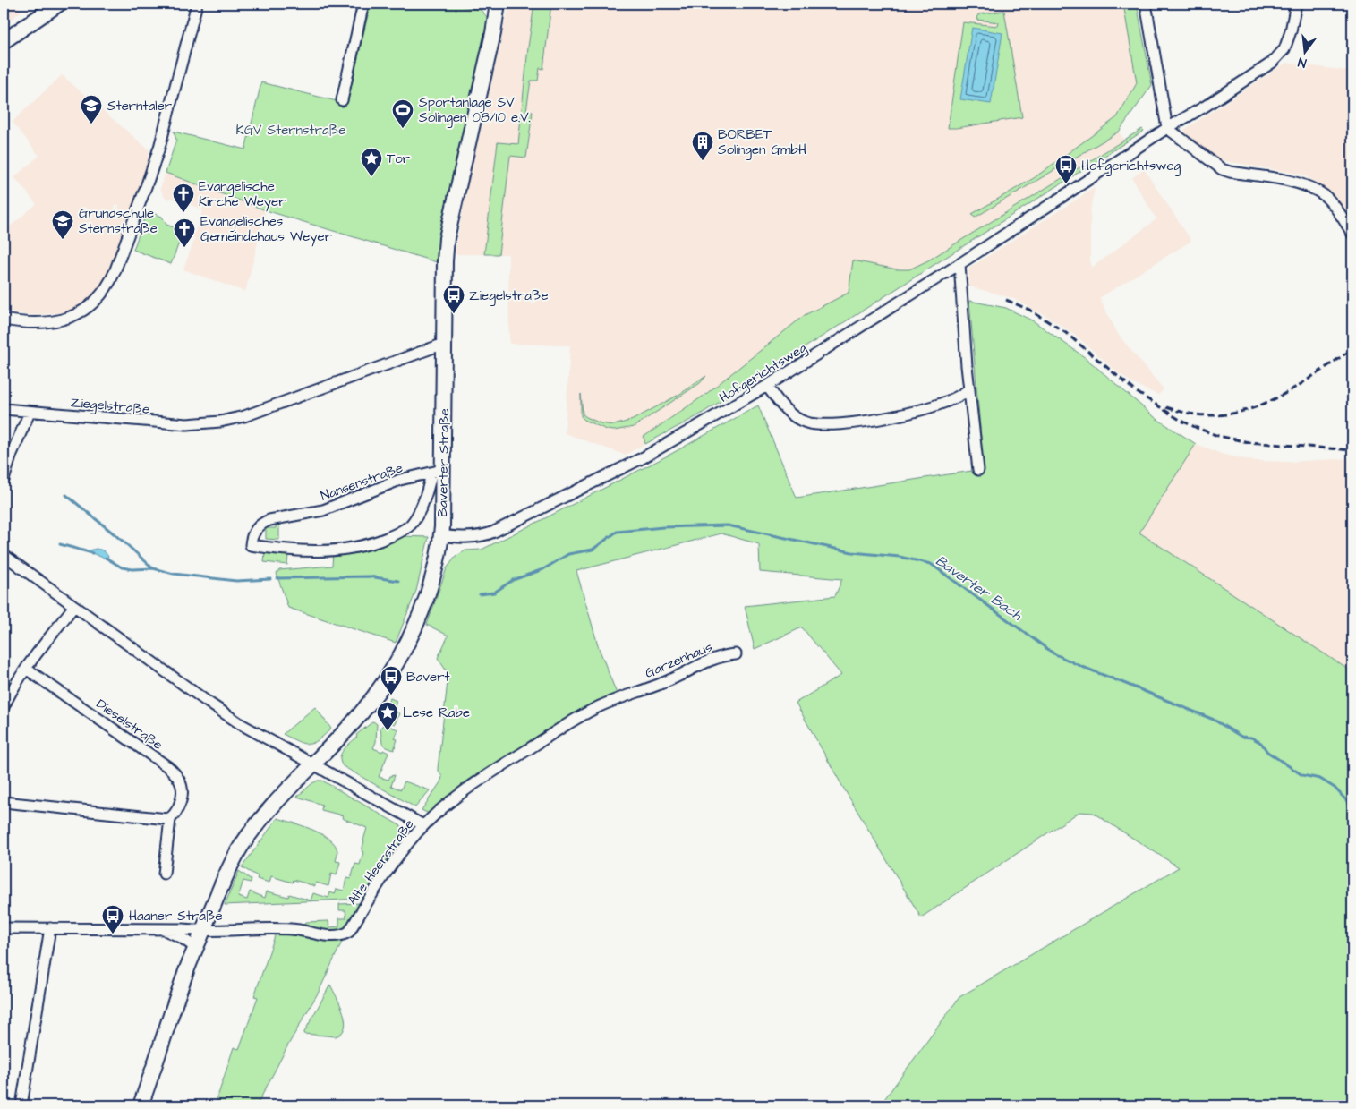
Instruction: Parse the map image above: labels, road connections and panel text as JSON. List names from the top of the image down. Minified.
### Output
{"streets":{"main road":["Baverter Straße"],"street":["Hofgerichtsweg","Ziegelstraße","Nansenstraße","Garzenhaus","Dieselstraße","Alte Heerstraße"]},"crossings":[["Hofgerichtsweg","Baverter Straße"],["Ziegelstraße","Baverter Straße"],["Baverter Straße","Nansenstraße"],["Garzenhaus","Alte Heerstraße"]],"water":["Baverter Bach"],"parks":["KGV Sternstraße"],"places":{"school or university":["Sterntaler","Grundschule Sternstraße"],"sports":["Sportanlage SV Solingen 08/10 e.V."],"building":["BORBET Solingen GmbH"],"place":["Tor","Lese Rabe"],"bus stop":["Hofgerichtsweg","Ziegelstraße","Bavert","Haaner Straße"],"church":["Evangelische Kirche Weyer","Evangelisches Gemeindehaus Weyer"]},"north":"bottom"}
